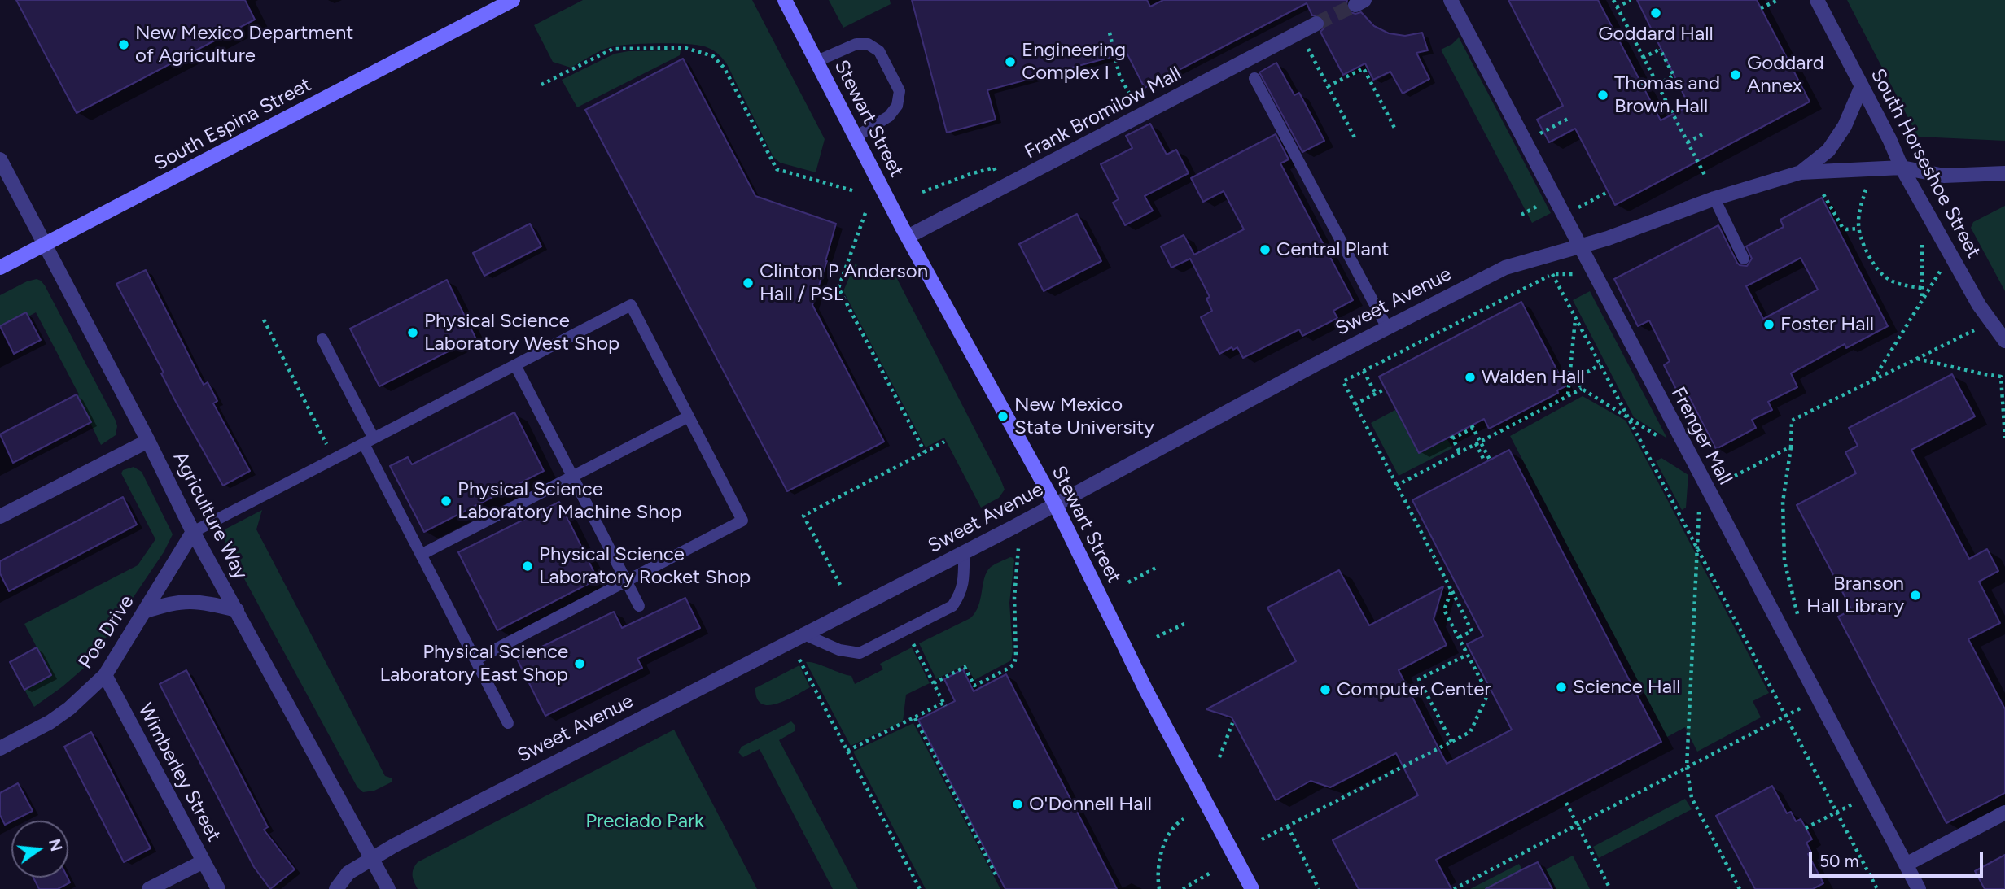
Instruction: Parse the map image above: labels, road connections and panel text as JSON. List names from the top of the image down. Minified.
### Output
{"streets":{"street":["Frank Bromilow Mall","Stewart Street","South Espina Street","South Horseshoe Street","Sweet Avenue","Frenger Mall","Agriculture Way","Poe Drive","Wimberley Street"]},"crossings":[["Frank Bromilow Mall","Stewart Street"],["Stewart Street","Sweet Avenue"],["South Espina Street","Agriculture Way"],["South Horseshoe Street","Sweet Avenue"],["Sweet Avenue","Frenger Mall"],["Sweet Avenue","Agriculture Way"],["Agriculture Way","Poe Drive"],["Poe Drive","Wimberley Street"]],"parks":["Preciado Park"],"places":["Goddard Hall","New Mexico Department of Agriculture","Engineering Complex I","Goddard Annex","Thomas and Brown Hall","Central Plant","Clinton P Anderson Hall / PSL","Foster Hall","Physical Science Laboratory West Shop","Walden Hall","New Mexico State University","Physical Science Laboratory Machine Shop","Physical Science Laboratory Rocket Shop","Branson Hall Library","Physical Science Laboratory East Shop","Science Hall","Computer Center","O'Donnell Hall"],"scale_bar":"50 m","north":"right"}
